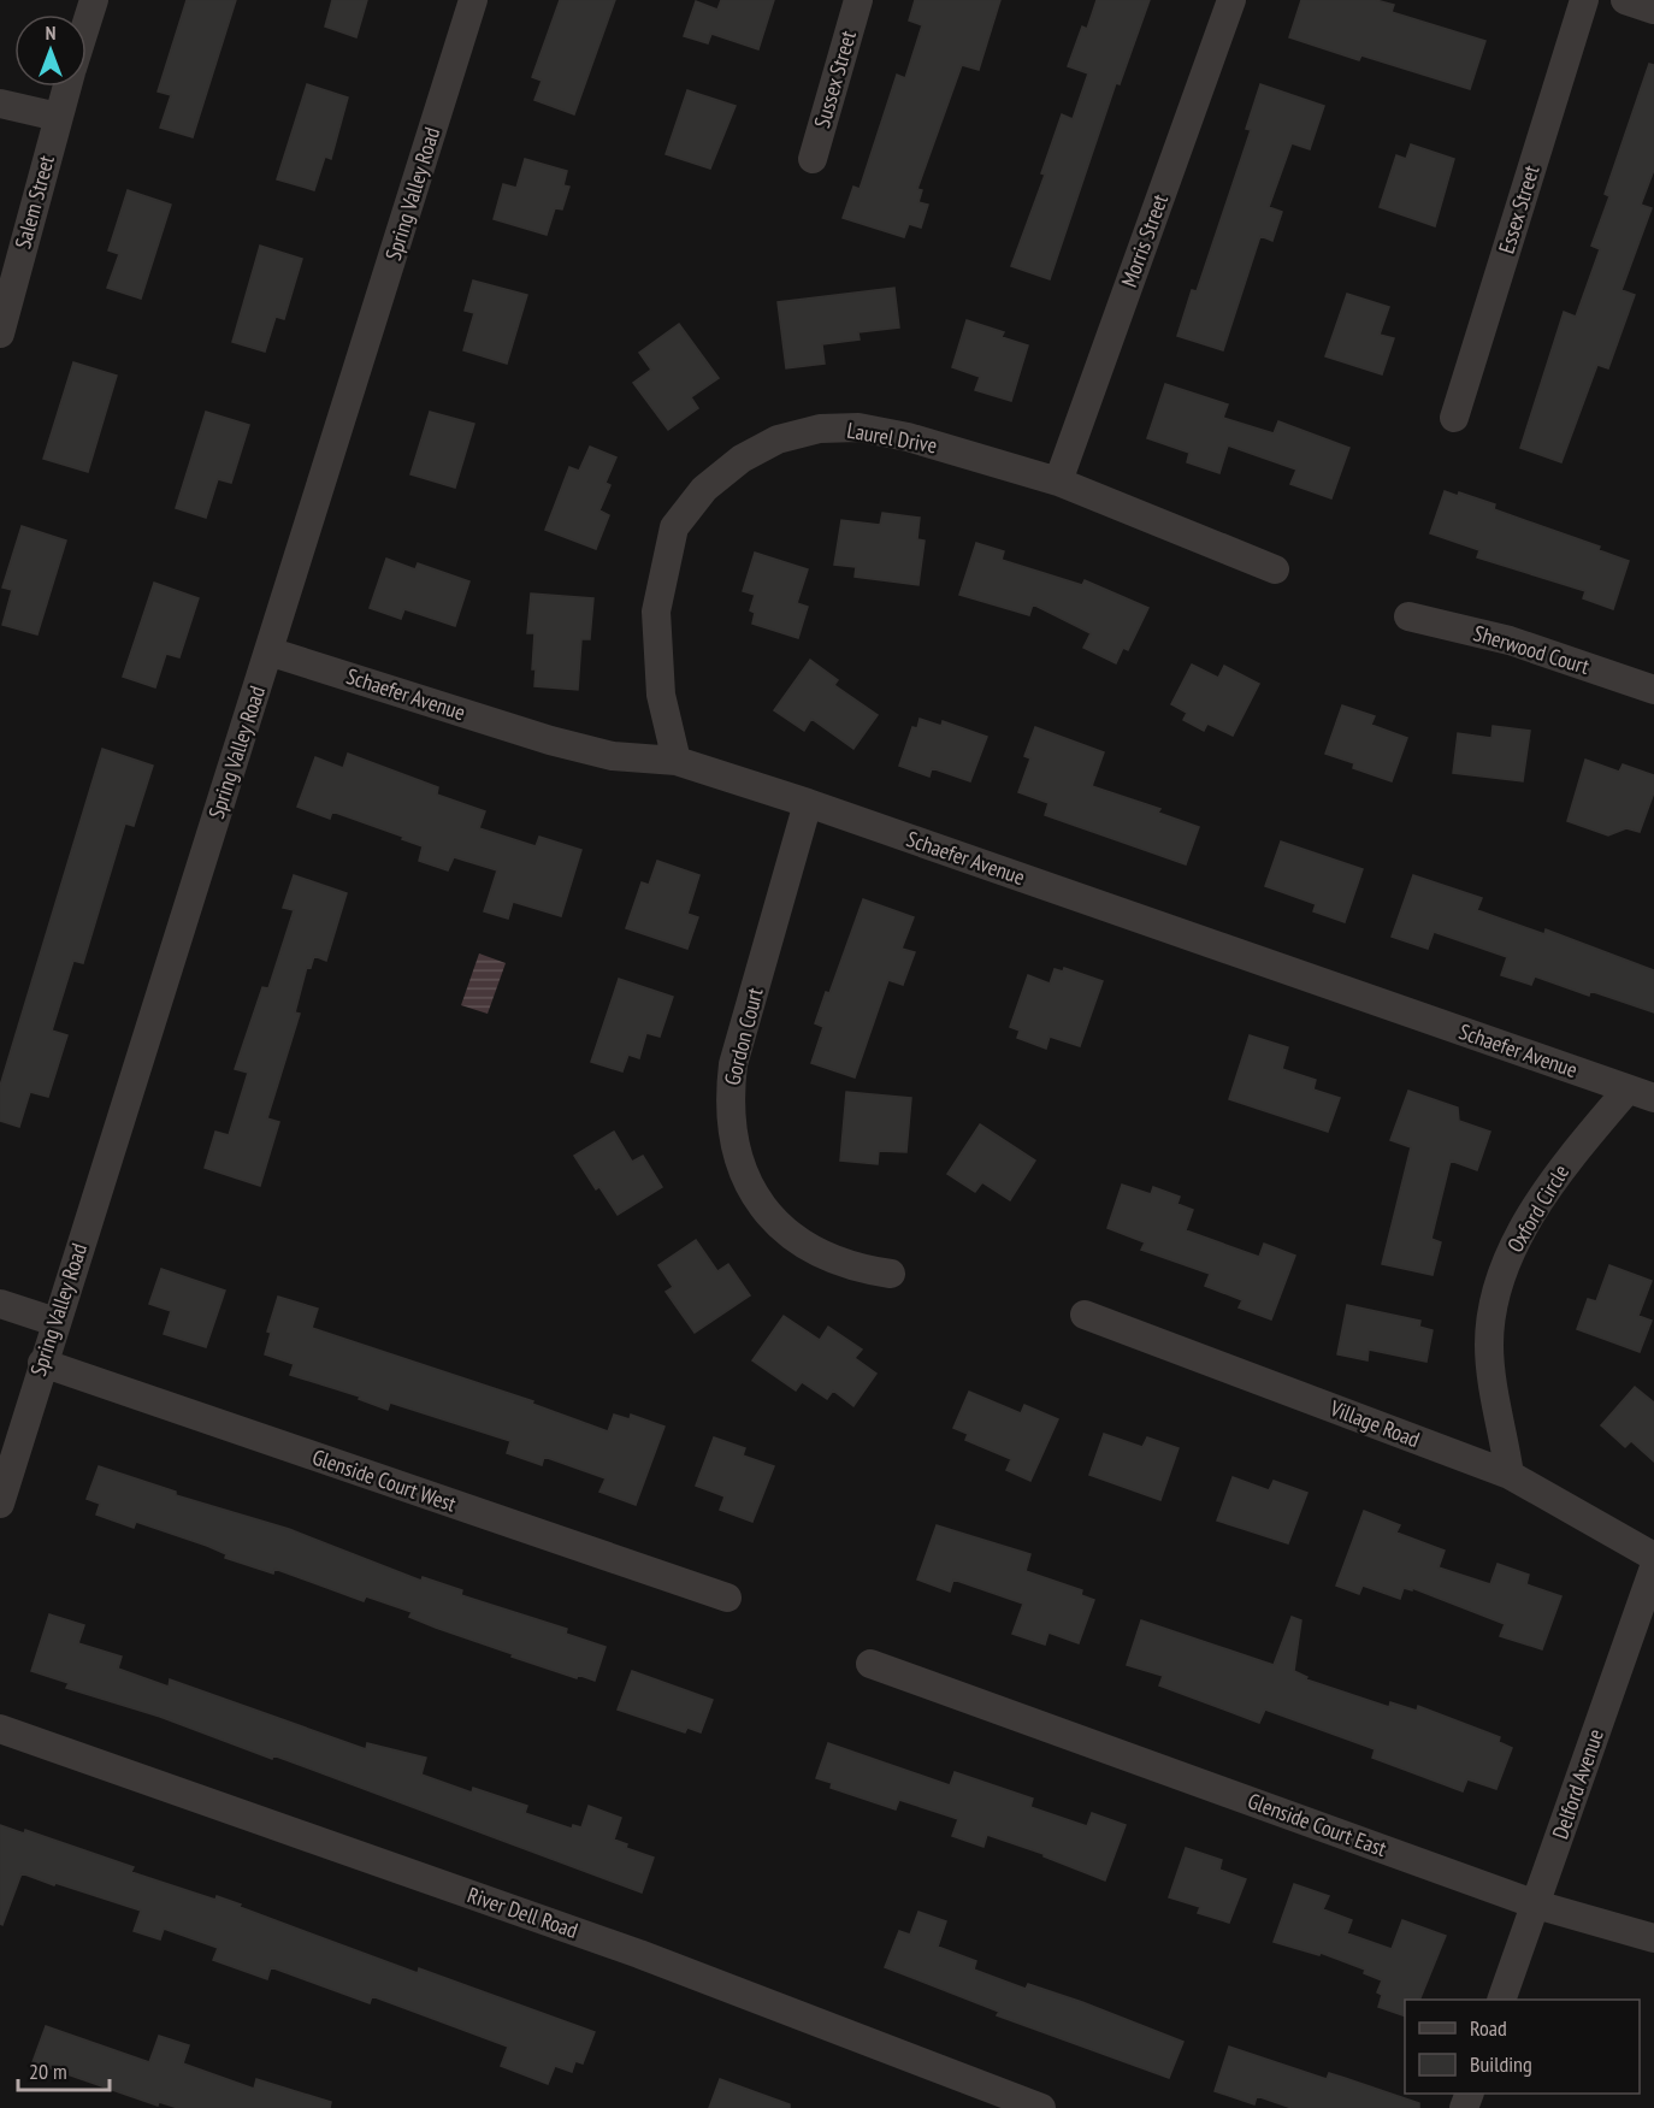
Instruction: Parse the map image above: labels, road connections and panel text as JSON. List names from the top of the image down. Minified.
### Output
{"streets":{"street":["Sussex Street","Spring Valley Road","Salem Street","Essex Street","Morris Street","Laurel Drive","Sherwood Court","Schaefer Avenue","Gordon Court","Oxford Circle","Village Road","Glenside Court West","Delford Avenue","Glenside Court East","River Dell Road"]},"crossings":[["Spring Valley Road","Schaefer Avenue"],["Spring Valley Road","Glenside Court West"],["Morris Street","Laurel Drive"],["Laurel Drive","Schaefer Avenue"],["Schaefer Avenue","Gordon Court"],["Schaefer Avenue","Oxford Circle"],["Oxford Circle","Village Road"],["Delford Avenue","Glenside Court East"]],"legend":["Road","Building"],"scale_bar":"20 m","north":"top"}
